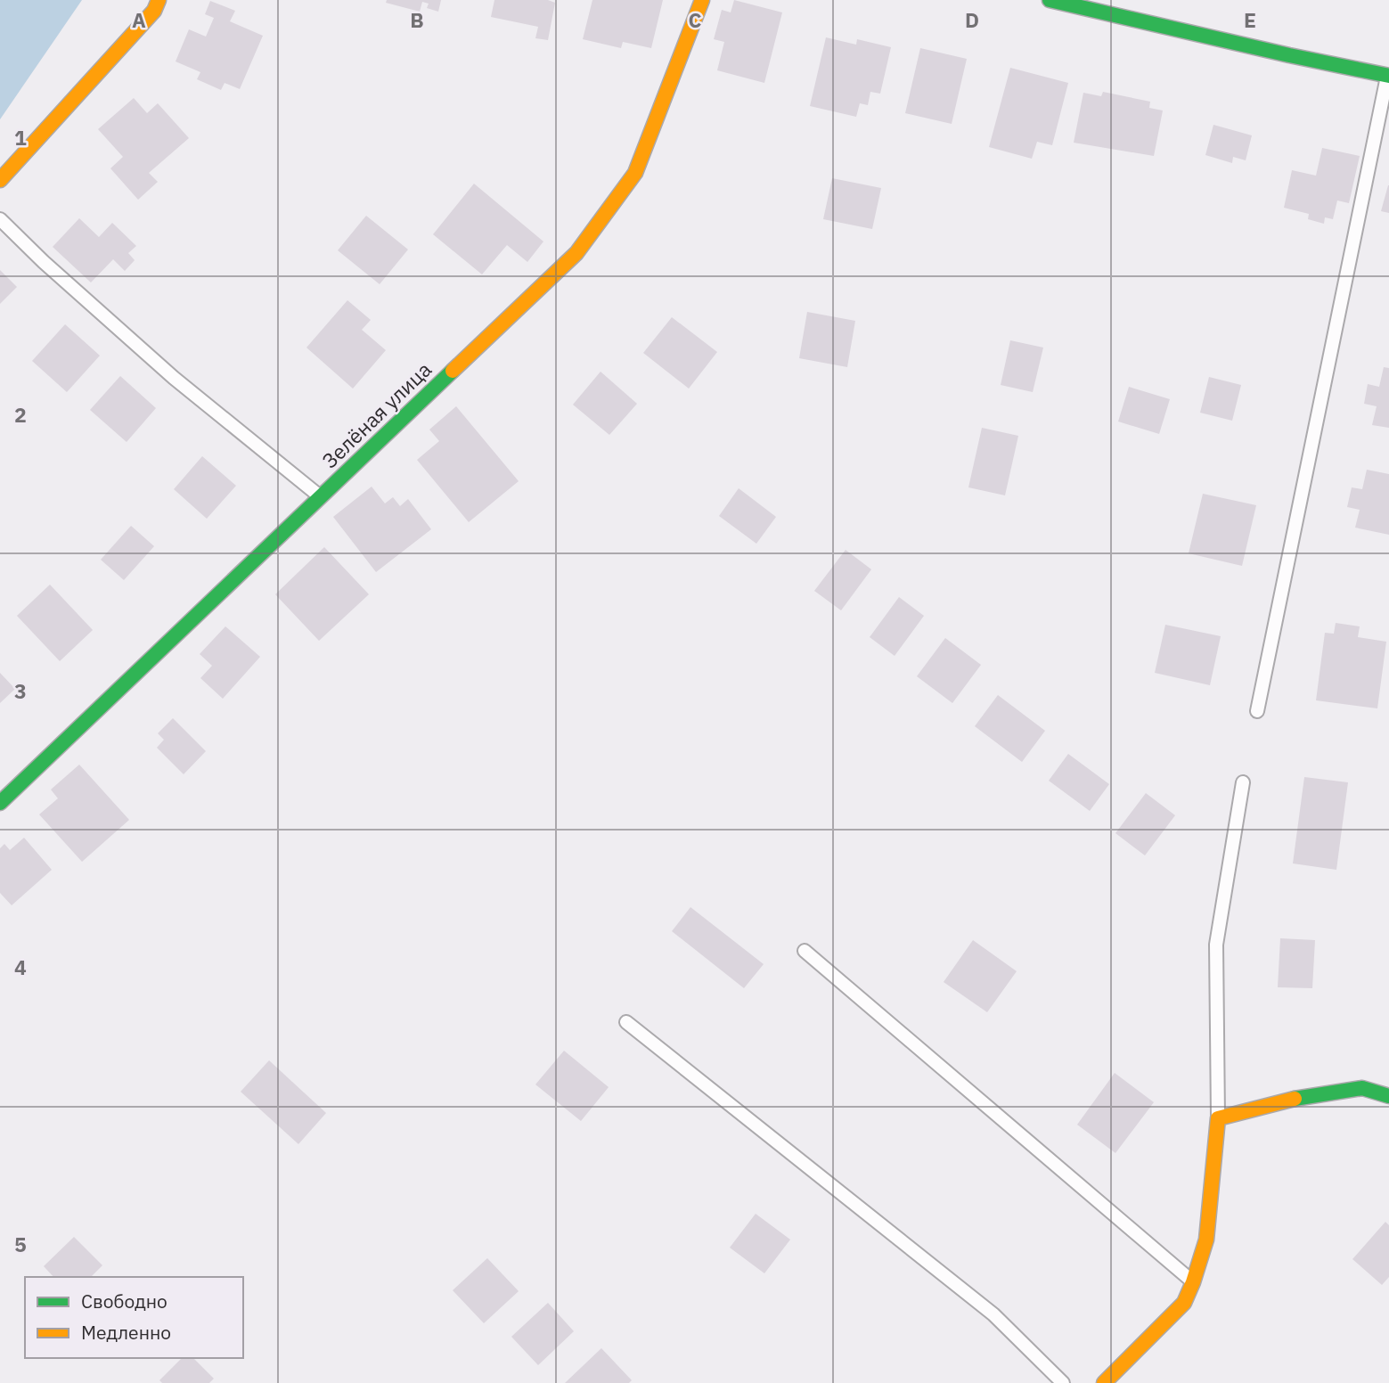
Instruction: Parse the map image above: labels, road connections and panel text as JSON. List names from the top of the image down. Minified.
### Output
{"streets":{"street":["Зелёная улица"]},"legend":["Свободно","Медленно"],"grid":{"columns":["A","B","C","D","E"],"rows":["1","2","3","4","5"]}}
